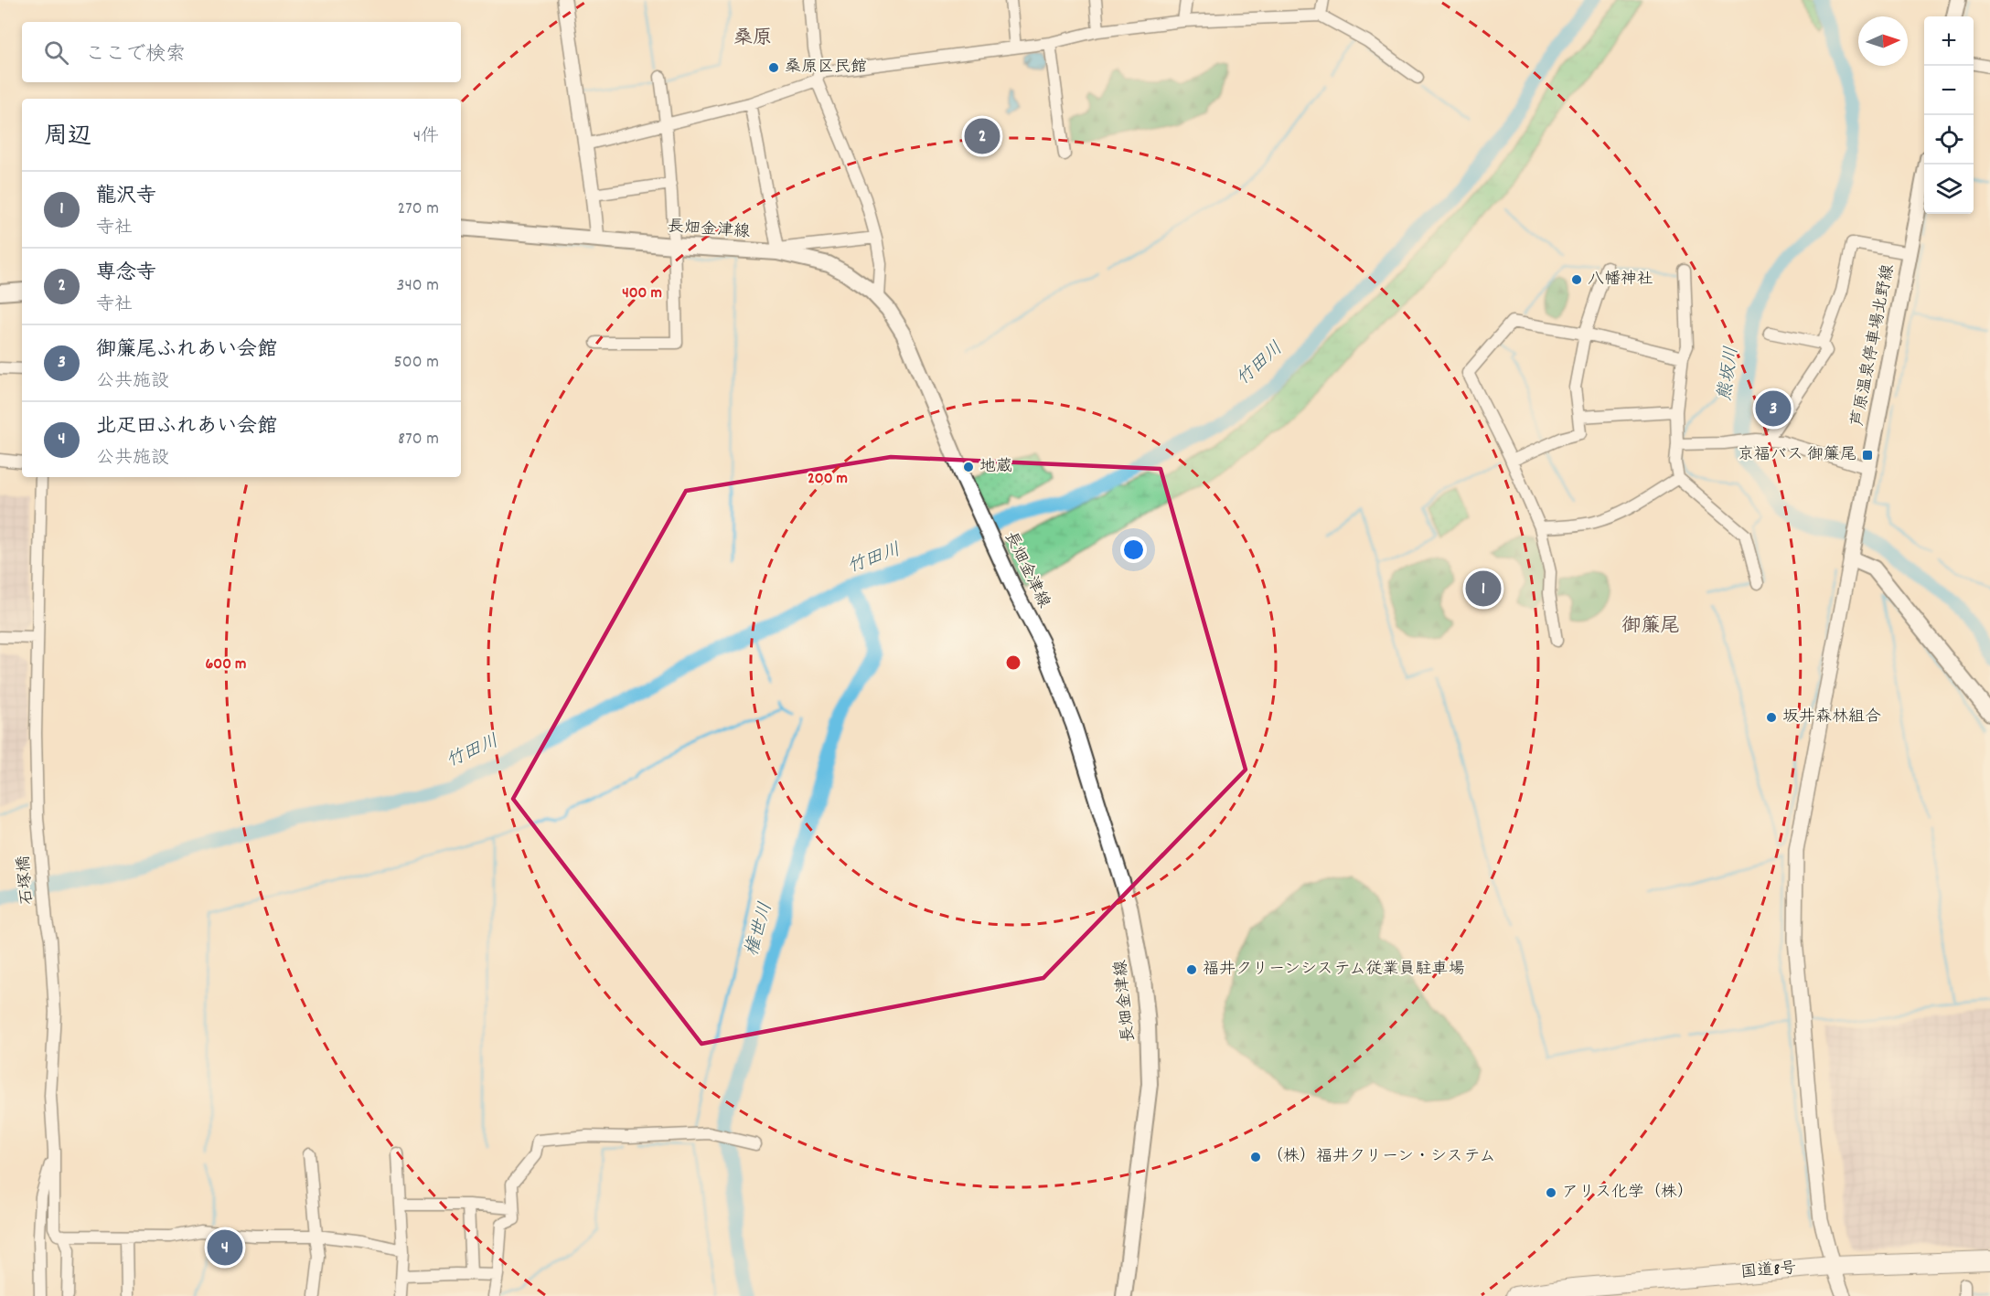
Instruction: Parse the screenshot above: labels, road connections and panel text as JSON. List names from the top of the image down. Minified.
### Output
{"streets":{"highway":["国道8号"],"main road":["長畑金津線","芦原温泉停車場北野線"],"street":["石塚橋"]},"districts":["桑原","御簾尾"],"water":["竹田川","熊坂川","権世川"],"places":{"other":["桑原区民館","八幡神社","地蔵","坂井森林組合","福井クリーンシステム従業員駐車場","（株）福井クリーン・システム","アリス化学（株）"],"transit":["京福バス 御簾尾"]},"north":"right","page":{"map_buttons":["+","−"],"search":"ここで検索","heading":["周辺","4件"],"pins":["2","3","1","4"],"list":[{"mark":"1","name":"龍沢寺","note":"寺社","value":"270 m"},{"mark":"2","name":"専念寺","note":"寺社","value":"340 m"},{"mark":"3","name":"御簾尾ふれあい会館","note":"公共施設","value":"500 m"},{"mark":"4","name":"北疋田ふれあい会館","note":"公共施設","value":"870 m"}]},"rings":["400 m","200 m","600 m"]}
